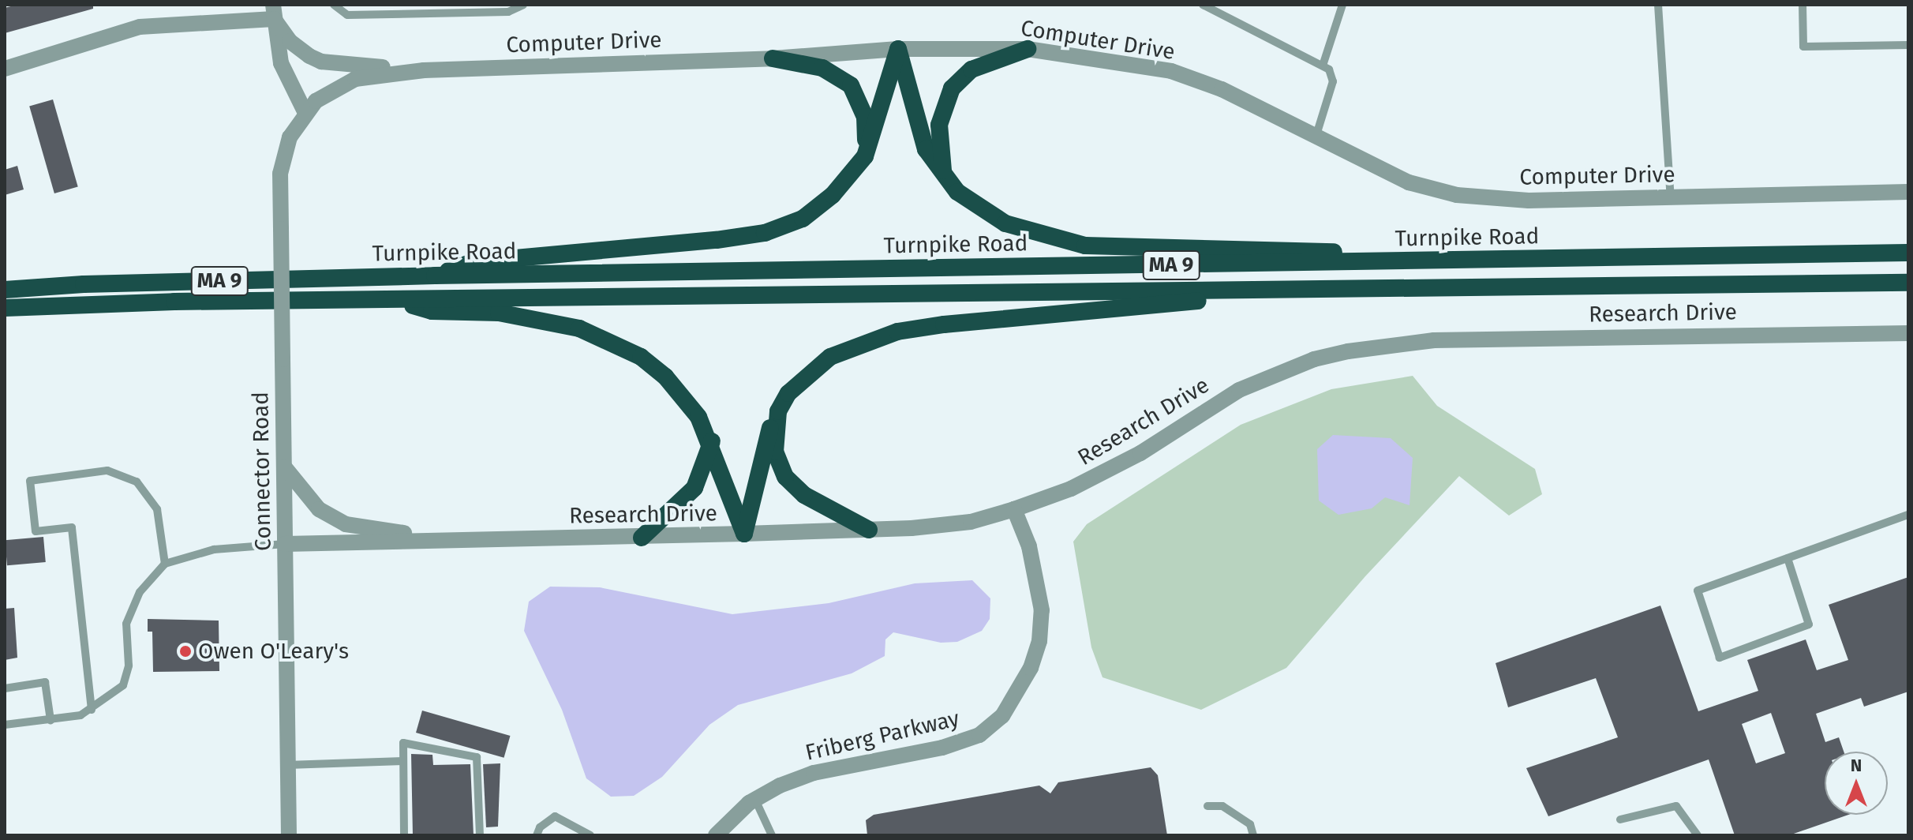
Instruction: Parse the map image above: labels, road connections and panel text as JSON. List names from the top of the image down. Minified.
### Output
{"streets":{"highway":["Turnpike Road","MA 9"],"street":["Computer Drive","Research Drive","Connector Road","Friberg Parkway"]},"crossings":[["Computer Drive","Connector Road"],["Research Drive","Connector Road"],["Research Drive","Friberg Parkway"]],"places":["Owen O'Leary's"],"north":"top"}
